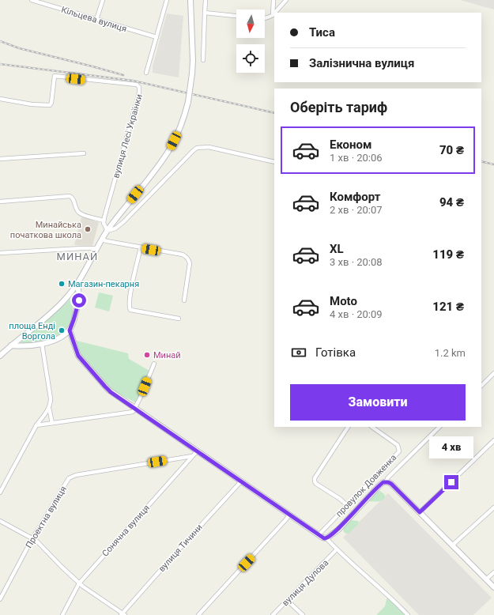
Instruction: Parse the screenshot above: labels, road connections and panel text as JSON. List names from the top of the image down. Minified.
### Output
{"streets":{"street":["Кільцева вулиця","вулиця Лесі Українки","провулок Довженка","Проектна вулиця","Сонячна вулиця","вулиця Тичини","вулиця Дулова"]},"crossings":[["Проектна вулиця","Сонячна вулиця"]],"districts":["МИНАЙ"],"places":["Минайська початкова школа","Магазин-пекарня","площа Енді Воргола","Минай"],"north":"bottom","page":{"banner":["Тиса","Залізнична вулиця"],"heading":"Оберіть тариф","list":[{"name":"Економ","note":"1 хв · 20:06","value":"70 ₴"},{"name":"Комфорт","note":"2 хв · 20:07","value":"94 ₴"},{"name":"XL","note":"3 хв · 20:08","value":"119 ₴"},{"name":"Moto","note":"4 хв · 20:09","value":"121 ₴"}],"pay":["Готівка","1.2 km"],"buttons":"Замовити","bubble":"4 хв"}}
